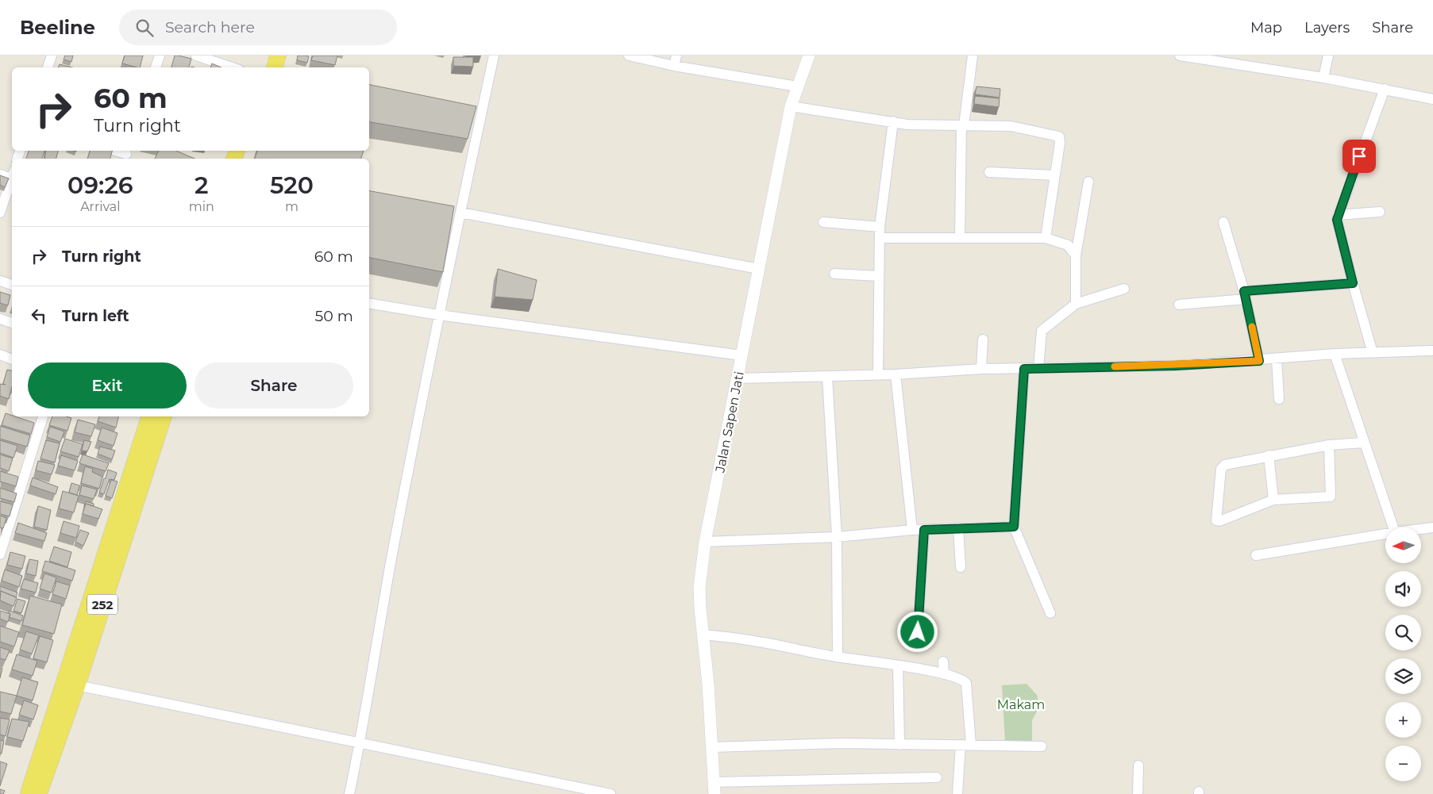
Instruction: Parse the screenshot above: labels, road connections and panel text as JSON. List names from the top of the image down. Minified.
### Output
{"streets":{"main road":["252"],"street":["Jalan Sapen Jati"]},"parks":["Makam"],"north":"left","page":{"header":"Beeline","search":"Search here","nav":["Map","Layers","Share"],"turn":["60 m","Turn right"],"eta":["09:26","Arrival","2","min","520","m"],"list":[{"name":"Turn right","value":"60 m"},{"name":"Turn left","value":"50 m"}],"buttons":["Exit","Share"],"map_buttons":["+","−"]}}
